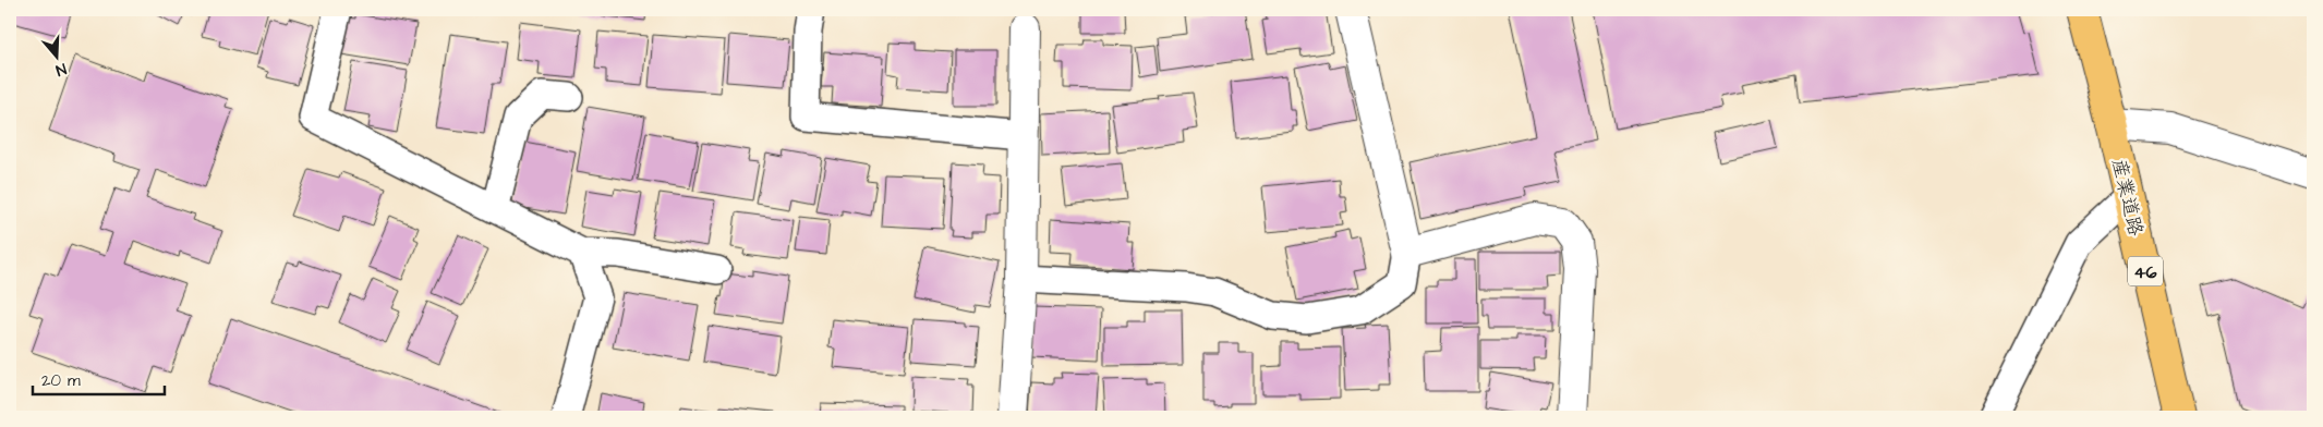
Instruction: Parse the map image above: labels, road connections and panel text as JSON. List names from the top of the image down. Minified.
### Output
{"streets":{"main road":["産業道路","46"]},"scale_bar":"20 m","north":"bottom"}
